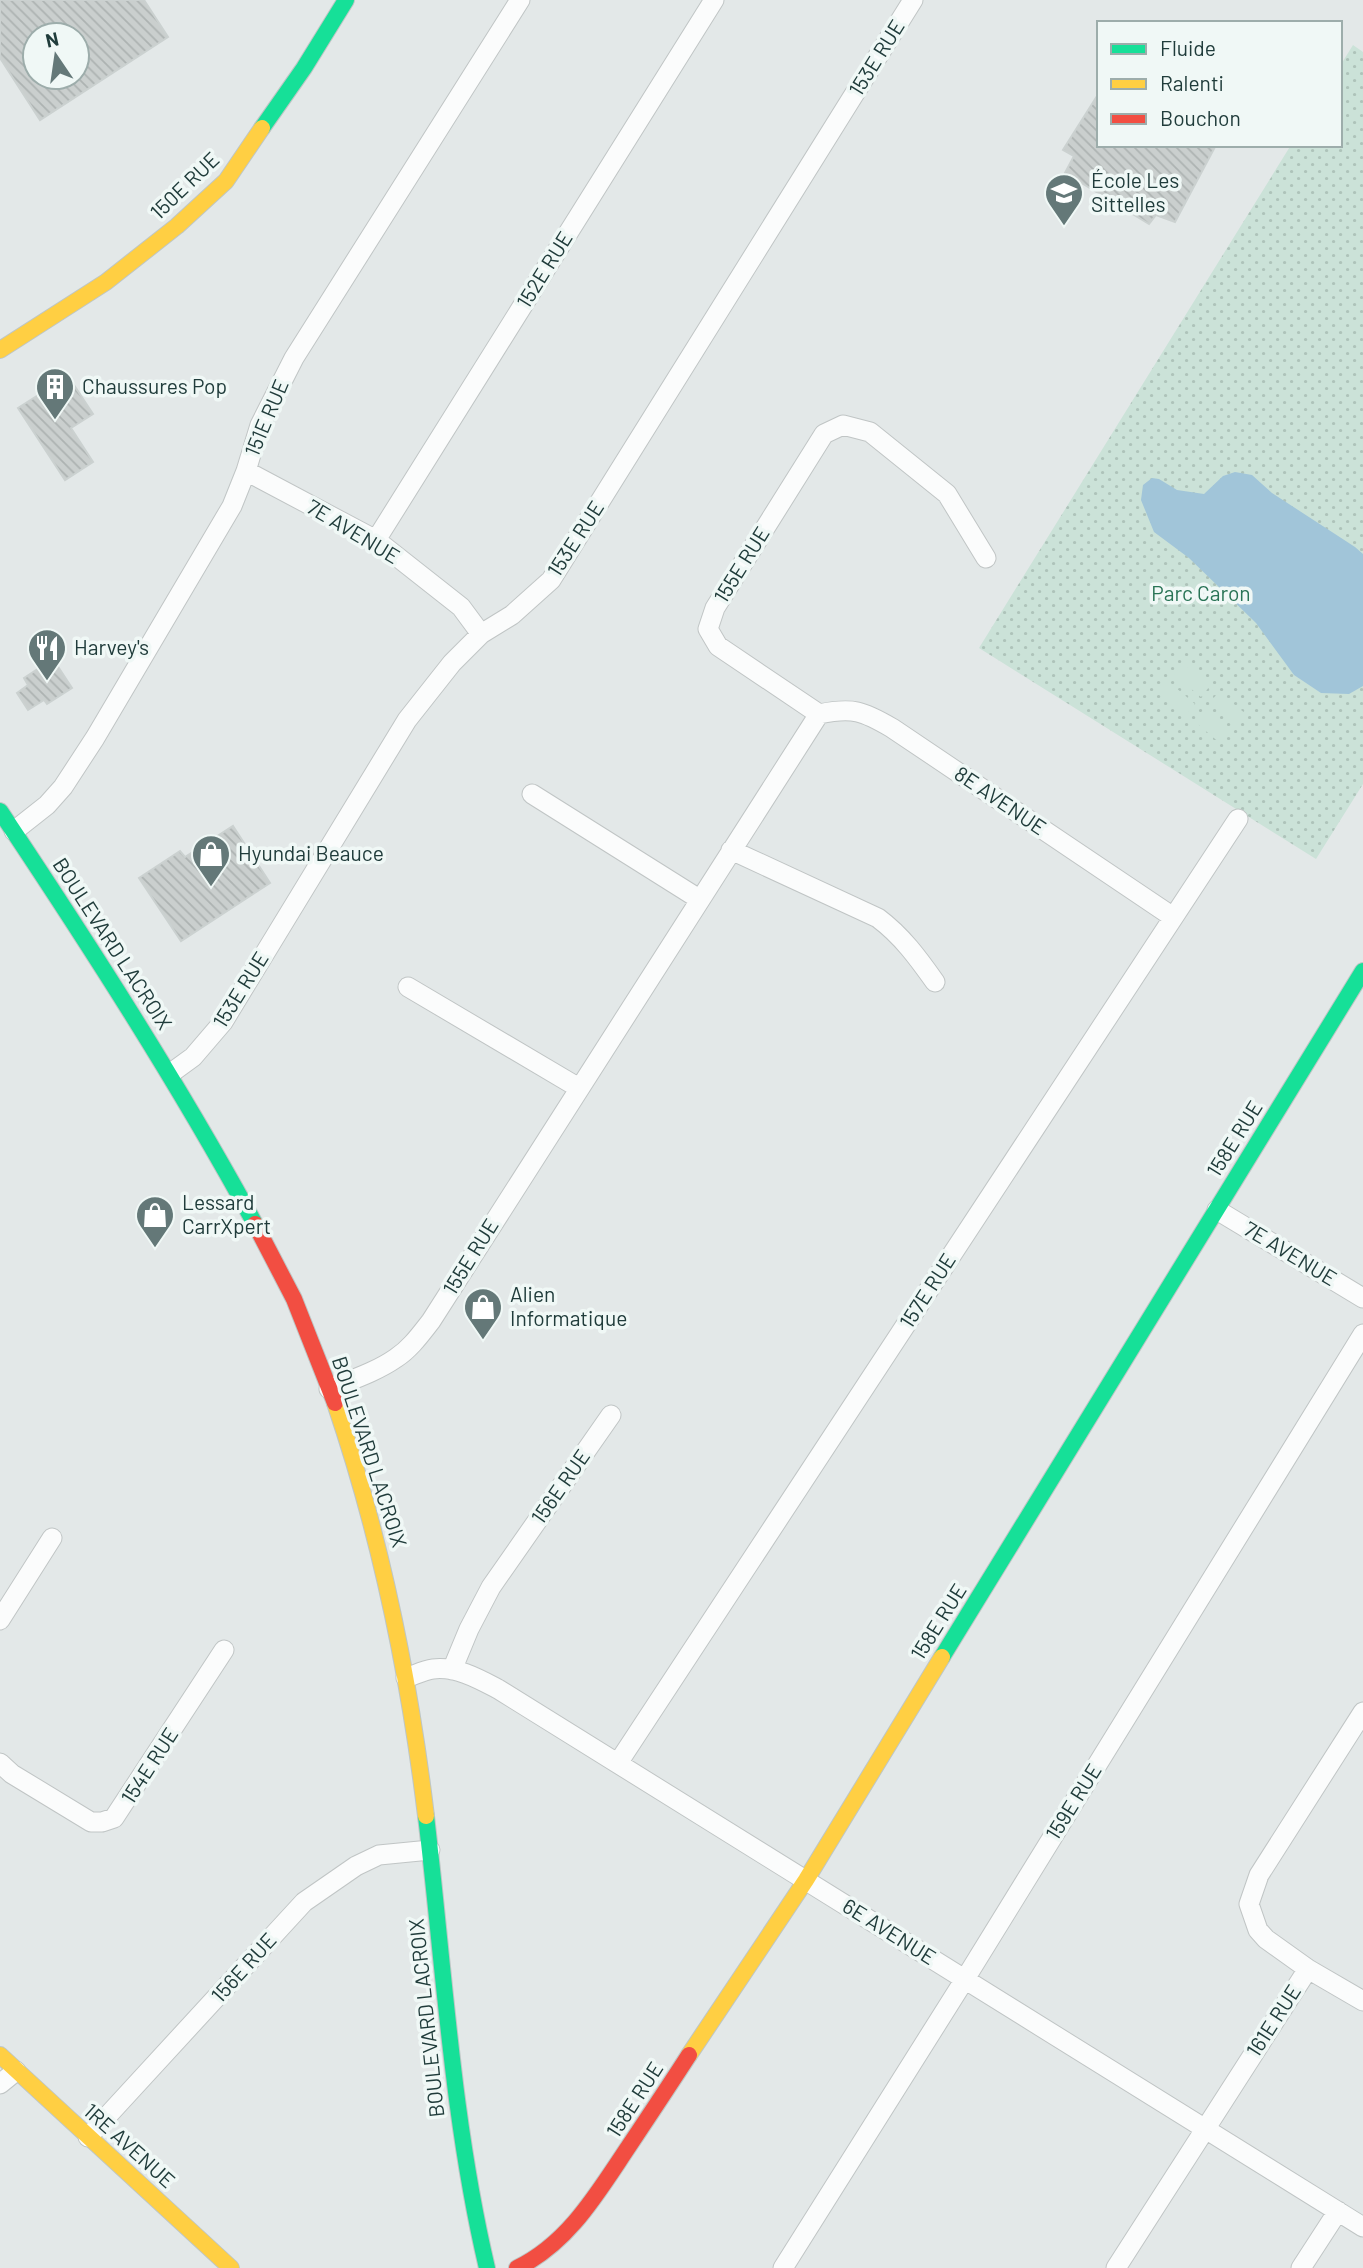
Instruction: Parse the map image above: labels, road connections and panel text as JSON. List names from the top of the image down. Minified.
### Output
{"streets":{"street":["153E RUE","150E RUE","152E RUE","151E RUE","7E AVENUE","155E RUE","8E AVENUE","BOULEVARD LACROIX","158E RUE","157E RUE","156E RUE","154E RUE","159E RUE","6E AVENUE","161E RUE","1RE AVENUE"]},"crossings":[["153E RUE","7E AVENUE"],["153E RUE","BOULEVARD LACROIX"],["152E RUE","7E AVENUE"],["151E RUE","7E AVENUE"],["151E RUE","BOULEVARD LACROIX"],["7E AVENUE","158E RUE"],["155E RUE","8E AVENUE"],["155E RUE","BOULEVARD LACROIX"],["8E AVENUE","157E RUE"],["BOULEVARD LACROIX","156E RUE"],["BOULEVARD LACROIX","6E AVENUE"],["158E RUE","6E AVENUE"],["157E RUE","6E AVENUE"],["156E RUE","6E AVENUE"],["156E RUE","1RE AVENUE"],["159E RUE","6E AVENUE"],["6E AVENUE","161E RUE"]],"parks":["Parc Caron"],"places":{"school or university":["École Les Sittelles"],"building":["Chaussures Pop"],"restaurant":["Harvey's"],"shop":["Hyundai Beauce","Lessard CarrXpert","Alien Informatique"]},"legend":["Fluide","Ralenti","Bouchon"],"north":"top"}
